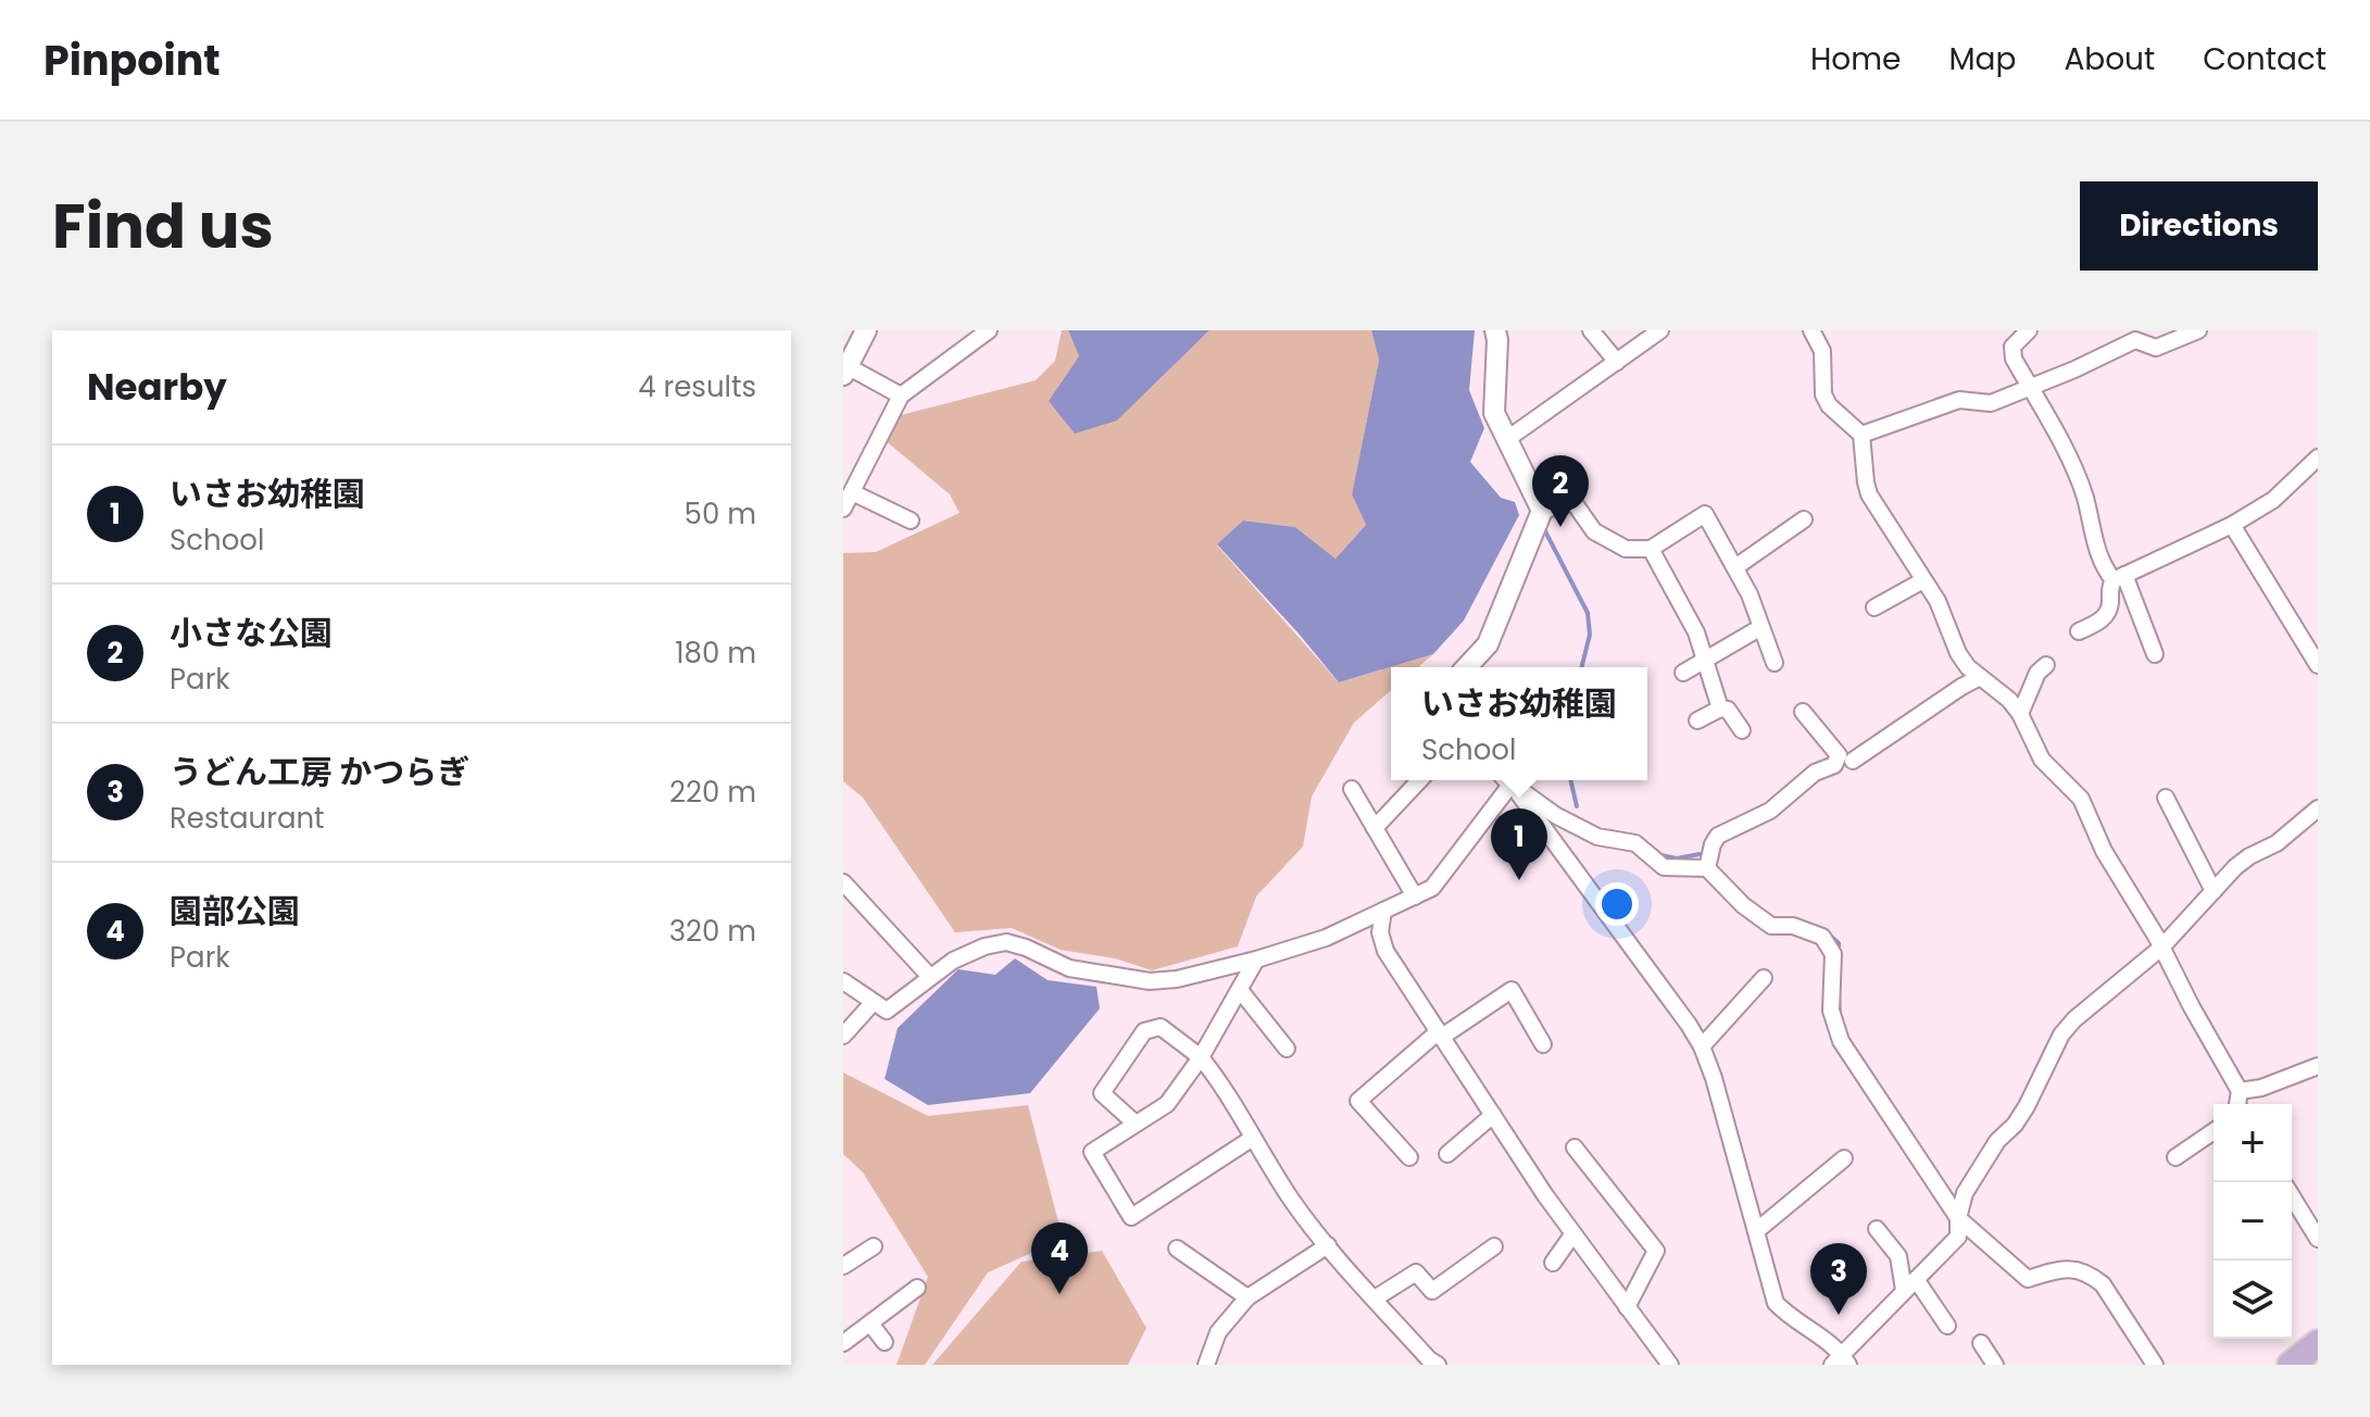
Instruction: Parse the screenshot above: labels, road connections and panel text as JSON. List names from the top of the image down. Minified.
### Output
{"page":{"header":"Pinpoint","nav":["Home","Map","About","Contact"],"title":"Find us","buttons":"Directions","heading":["Nearby","4 results"],"list":[{"mark":"1","name":"いさお幼稚園","note":"School","value":"50 m"},{"mark":"2","name":"小さな公園","note":"Park","value":"180 m"},{"mark":"3","name":"うどん工房 かつらぎ","note":"Restaurant","value":"220 m"},{"mark":"4","name":"園部公園","note":"Park","value":"320 m"}],"pins":["2","1","4","3"],"popup":["いさお幼稚園","School"],"map_buttons":["+","−"]}}
